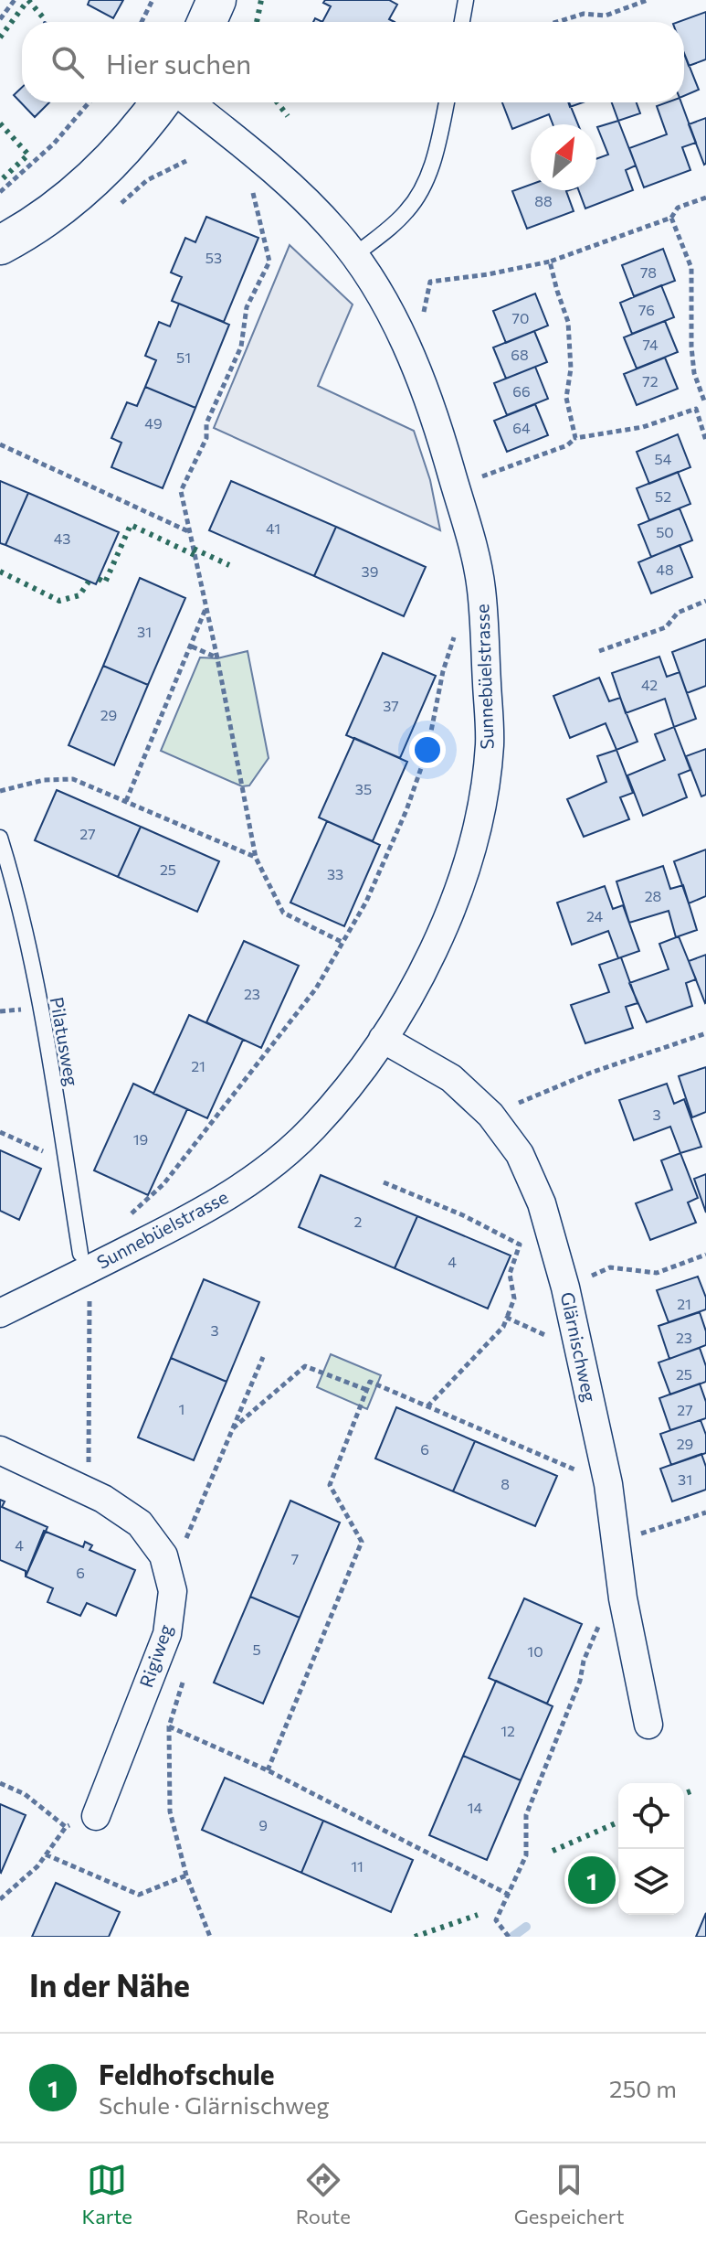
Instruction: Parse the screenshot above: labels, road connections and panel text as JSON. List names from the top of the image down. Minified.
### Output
{"streets":{"street":["Sunnebüelstrasse","Glärnischweg","Rigiweg"],"lane":["Pilatusweg"]},"crossings":[["Sunnebüelstrasse","Glärnischweg"]],"house_numbers":["88","53","78","76","70","74","68","51","72","66","49","64","54","52","41","50","43","48","39","31","42","37","29","35","27","25","33","28","24","23","21","3","19","2","4","21","3","23","25","1","27","29","6","31","8","4","7","6","5","10","12","14","9","11"],"north":"top right","page":{"search":"Hier suchen","pins":"1","heading":"In der Nähe","list":[{"mark":"1","name":"Feldhofschule","note":"Schule · Glärnischweg","value":"250 m"}],"nav":["Karte","Route","Gespeichert"]}}
